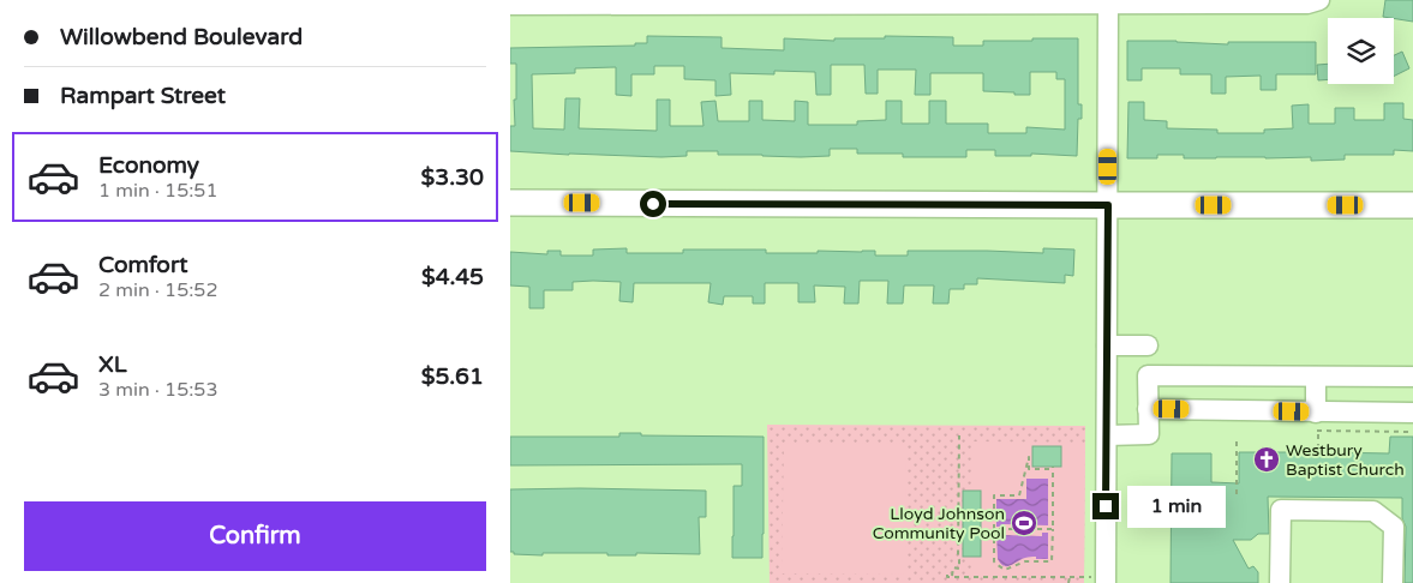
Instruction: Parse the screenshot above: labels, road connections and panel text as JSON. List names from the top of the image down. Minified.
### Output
{"places":{"church":["Westbury Baptist Church"],"sports":["Lloyd Johnson Community Pool"]},"page":{"banner":["Willowbend Boulevard","Rampart Street"],"list":[{"name":"Economy","note":"1 min · 15:51","value":"$3.30"},{"name":"Comfort","note":"2 min · 15:52","value":"$4.45"},{"name":"XL","note":"3 min · 15:53","value":"$5.61"}],"bubble":"1 min","buttons":"Confirm"}}
